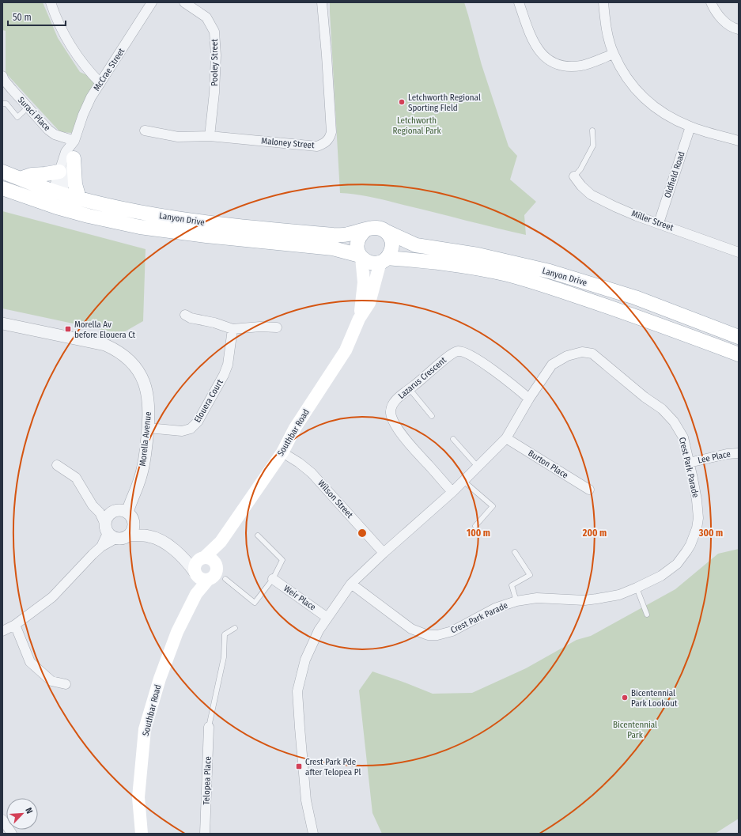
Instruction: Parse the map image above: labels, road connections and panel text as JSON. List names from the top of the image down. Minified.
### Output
{"streets":{"main road":["Lanyon Drive","Southbar Road"],"street":["Pooley Street","McCrae Street","Suraci Place","Maloney Street","Oldfield Road","Miller Street","Lazarus Crescent","Elouera Court","Morella Avenue","Lee Place","Burton Place","Crest Park Parade","Wilson Street","Weir Place","Telopea Place"]},"crossings":[["Pooley Street","Maloney Street"],["McCrae Street","Suraci Place"],["McCrae Street","Lanyon Drive"],["Oldfield Road","Miller Street"],["Lanyon Drive","Southbar Road"],["Lazarus Crescent","Crest Park Parade"],["Elouera Court","Morella Avenue"],["Southbar Road","Wilson Street"],["Lee Place","Crest Park Parade"],["Burton Place","Crest Park Parade"],["Crest Park Parade","Wilson Street"],["Crest Park Parade","Weir Place"]],"parks":["Letchworth Regional Park","Bicentennial Park"],"places":{"other":["Letchworth Regional Sporting FIeld","Bicentennial Park Lookout"],"transit":["Morella Av before Elouera Ct","Crest Park Pde after Telopea Pl"]},"scale_bar":"50 m","north":"top right","rings":["100 m","200 m","300 m"]}
